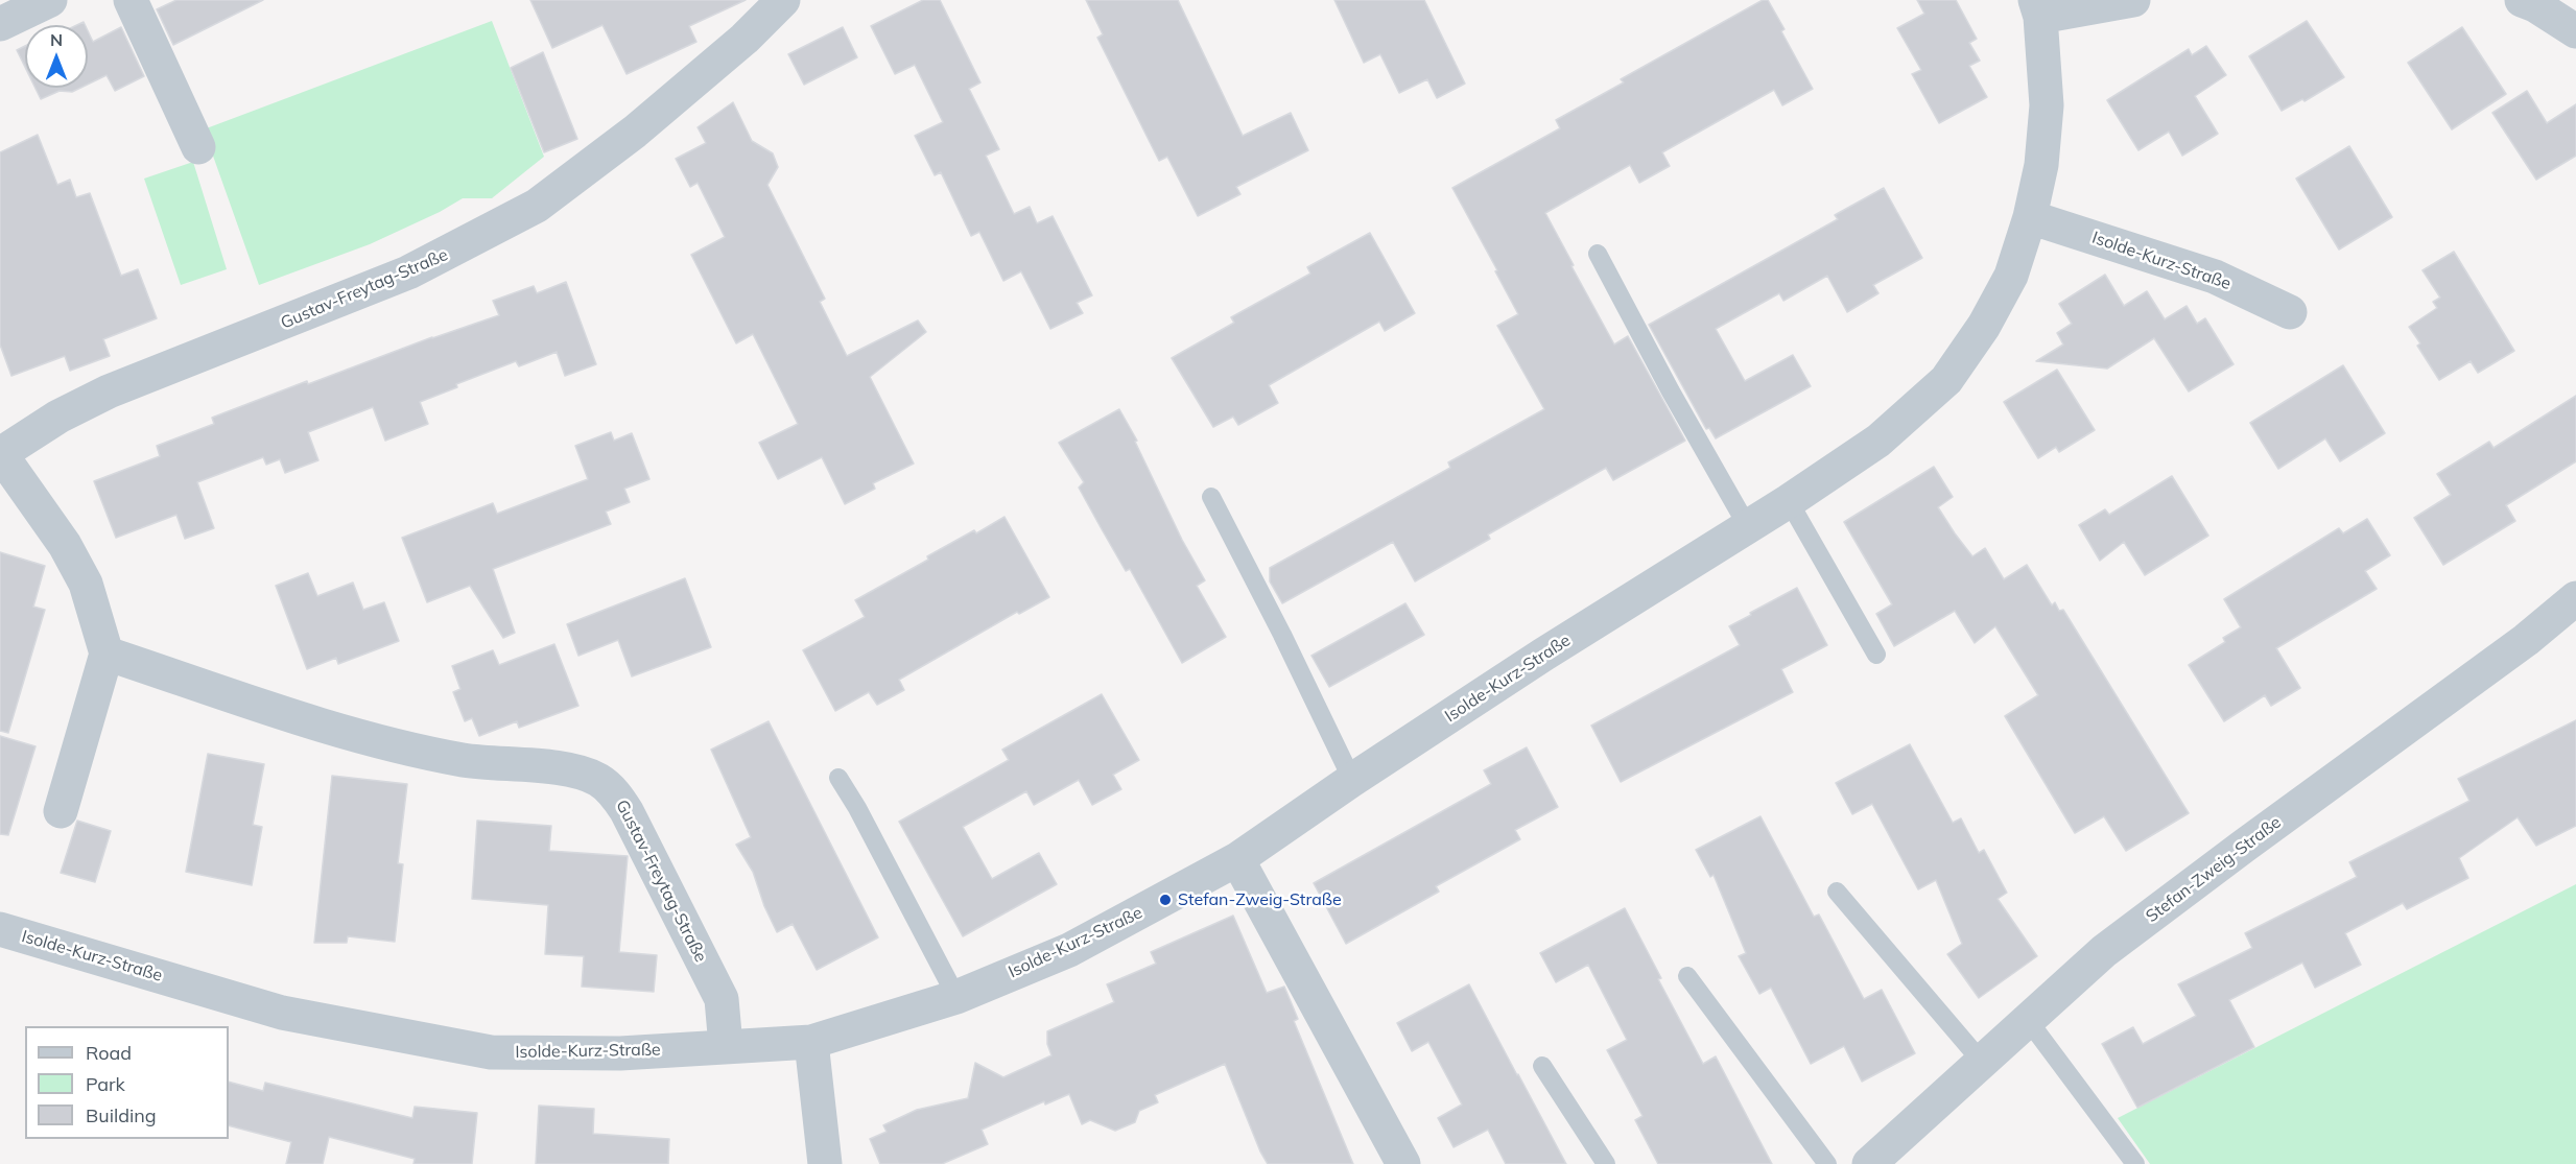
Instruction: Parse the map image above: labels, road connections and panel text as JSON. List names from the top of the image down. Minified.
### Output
{"streets":{"street":["Isolde-Kurz-Straße","Gustav-Freytag-Straße","Stefan-Zweig-Straße"]},"crossings":[["Isolde-Kurz-Straße","Gustav-Freytag-Straße"]],"places":["Stefan-Zweig-Straße"],"legend":["Road","Park","Building"],"north":"top"}
